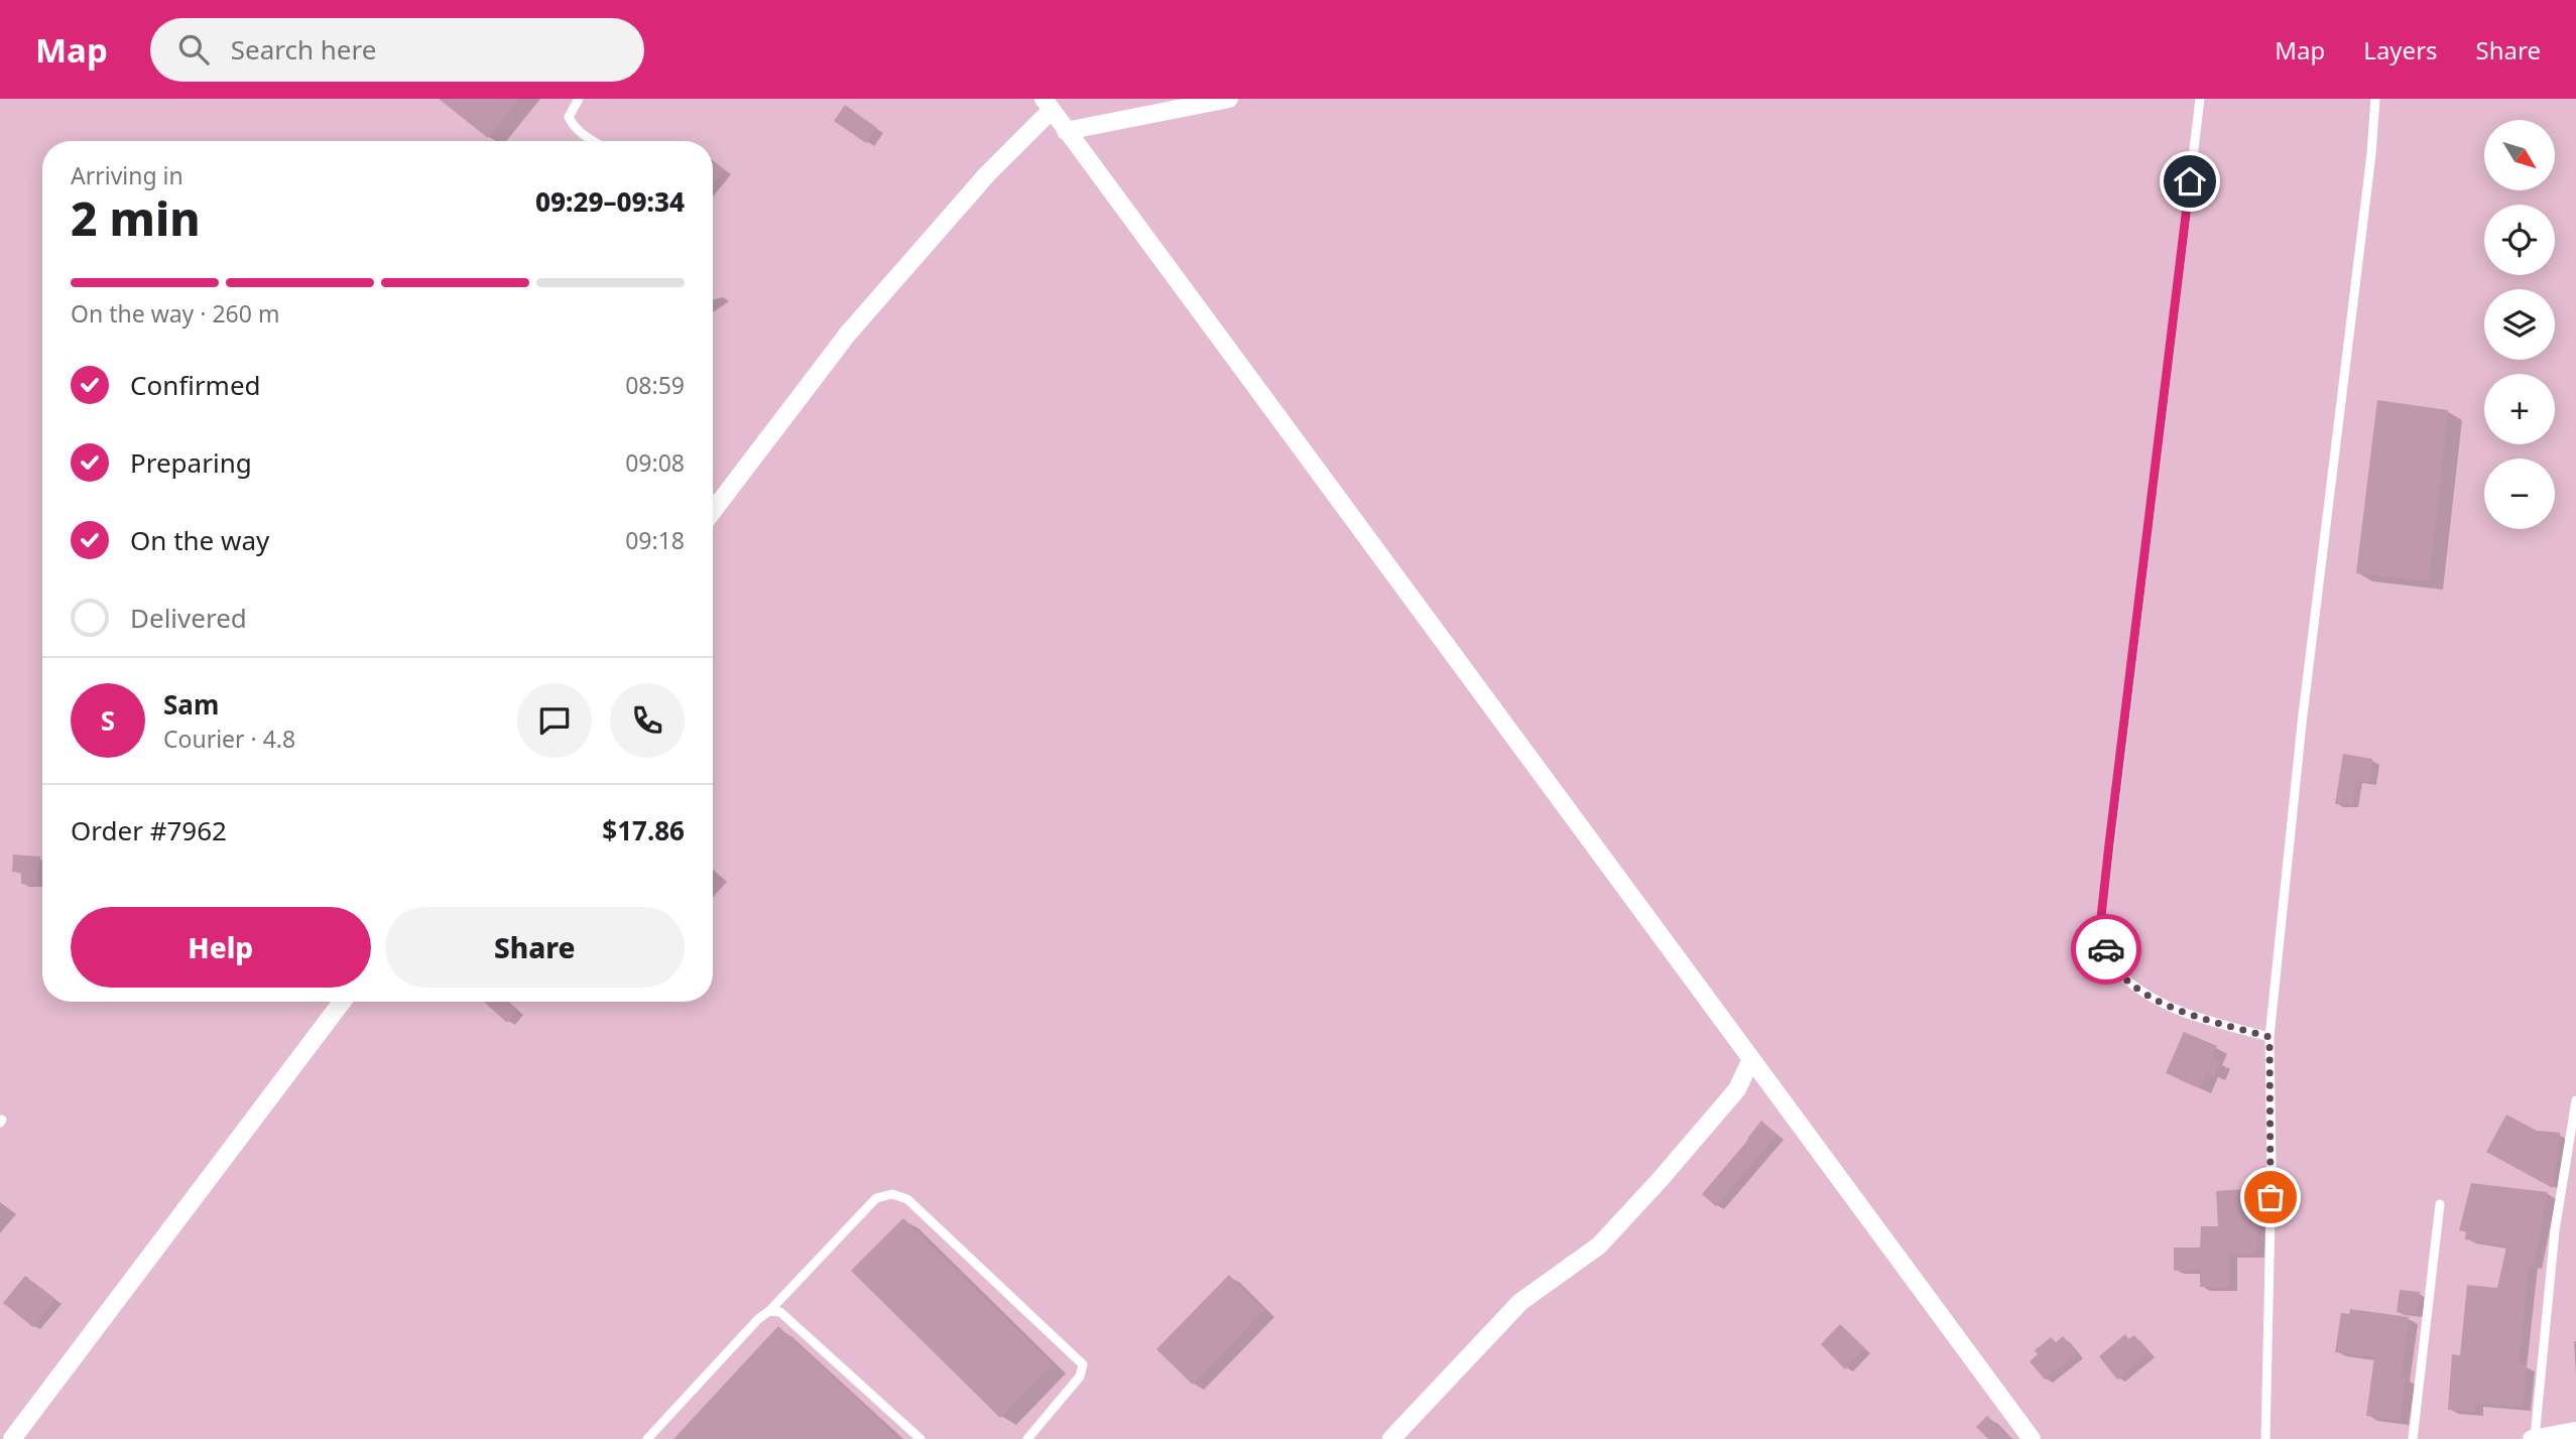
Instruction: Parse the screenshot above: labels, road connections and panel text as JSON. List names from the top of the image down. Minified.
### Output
{"north":"bottom right","page":{"header":"Map","search":"Search here","nav":["Map","Layers","Share"],"map_buttons":["+","−"],"heading":["2 min","Arriving in","09:29–09:34"],"panel":["Sam","Courier · 4.8","Order #7962","$17.86"],"bar":"On the way · 260 m","list":[["Confirmed","08:59"],["Preparing","09:08"],["On the way","09:18"],"Delivered"],"round":"S","buttons":["Help","Share"]}}
